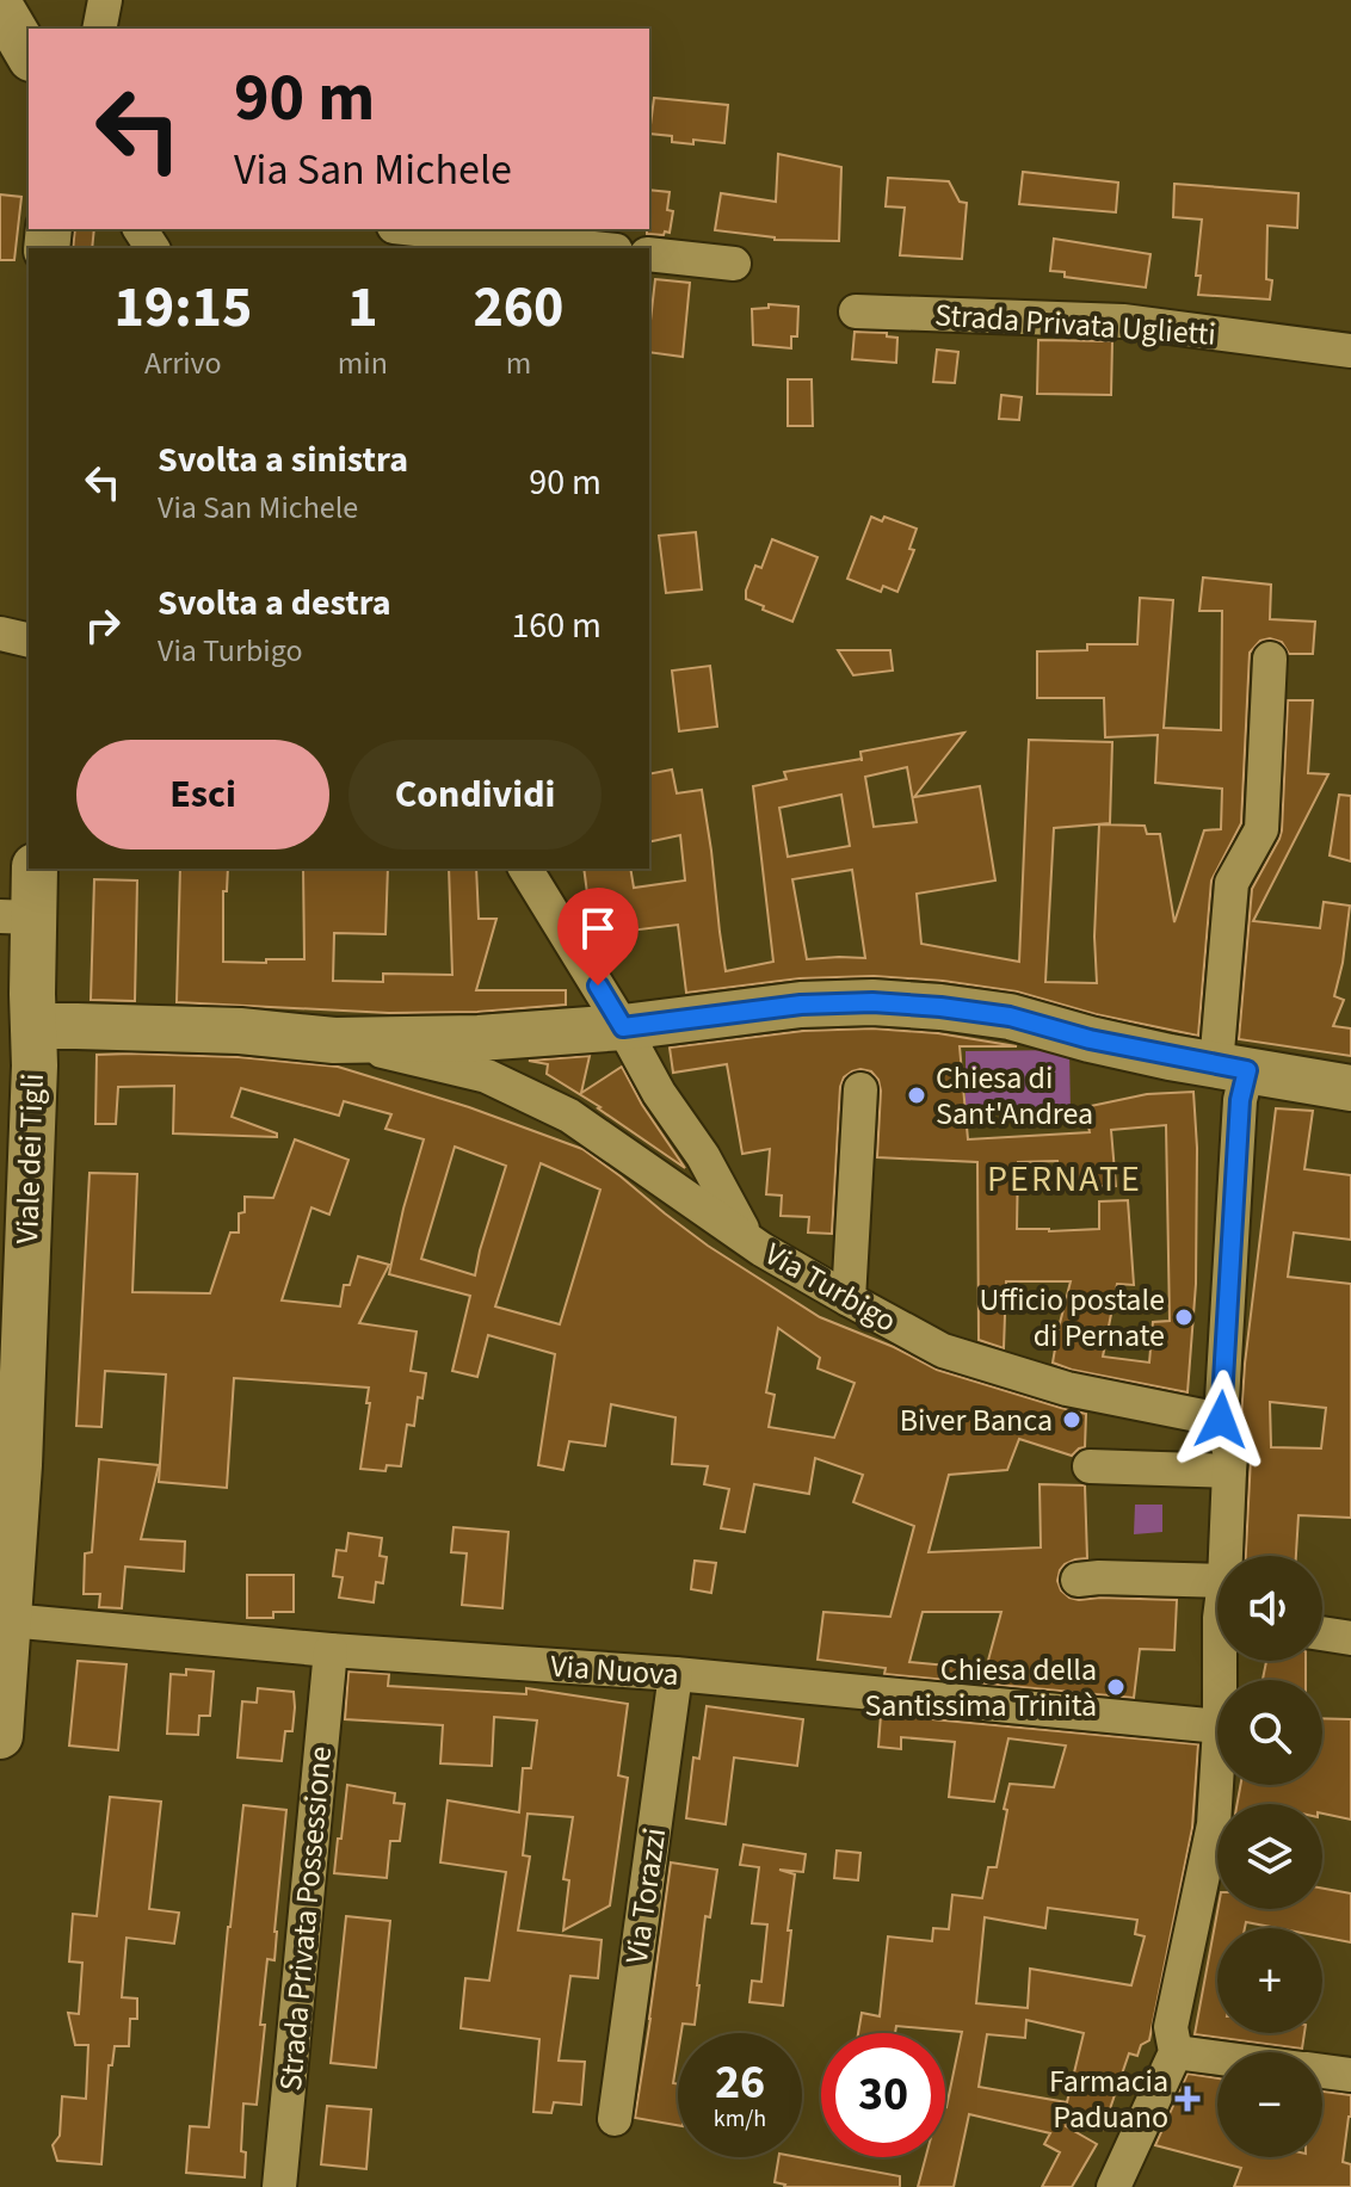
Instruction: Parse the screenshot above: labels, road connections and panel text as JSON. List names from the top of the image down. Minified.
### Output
{"streets":{"street":["Strada Privata Uglietti","Viale dei Tigli","Via Turbigo","Via Nuova","Via Torazzi","Strada Privata Possessione"]},"crossings":[["Viale dei Tigli","Via Nuova"],["Via Nuova","Via Torazzi"],["Via Nuova","Strada Privata Possessione"]],"districts":["PERNATE"],"places":{"other":["Chiesa di Sant'Andrea","Ufficio postale di Pernate","Biver Banca","Chiesa della Santissima Trinità"],"health":["Farmacia Paduano"]},"page":{"turn":["90 m","Via San Michele"],"eta":["19:15","Arrivo","1","min","260","m"],"list":[{"name":"Svolta a sinistra","note":"Via San Michele","value":"90 m"},{"name":"Svolta a destra","note":"Via Turbigo","value":"160 m"}],"buttons":["Esci","Condividi"],"map_buttons":["+","−"],"speed":"26 km/h","limit":"30"}}
